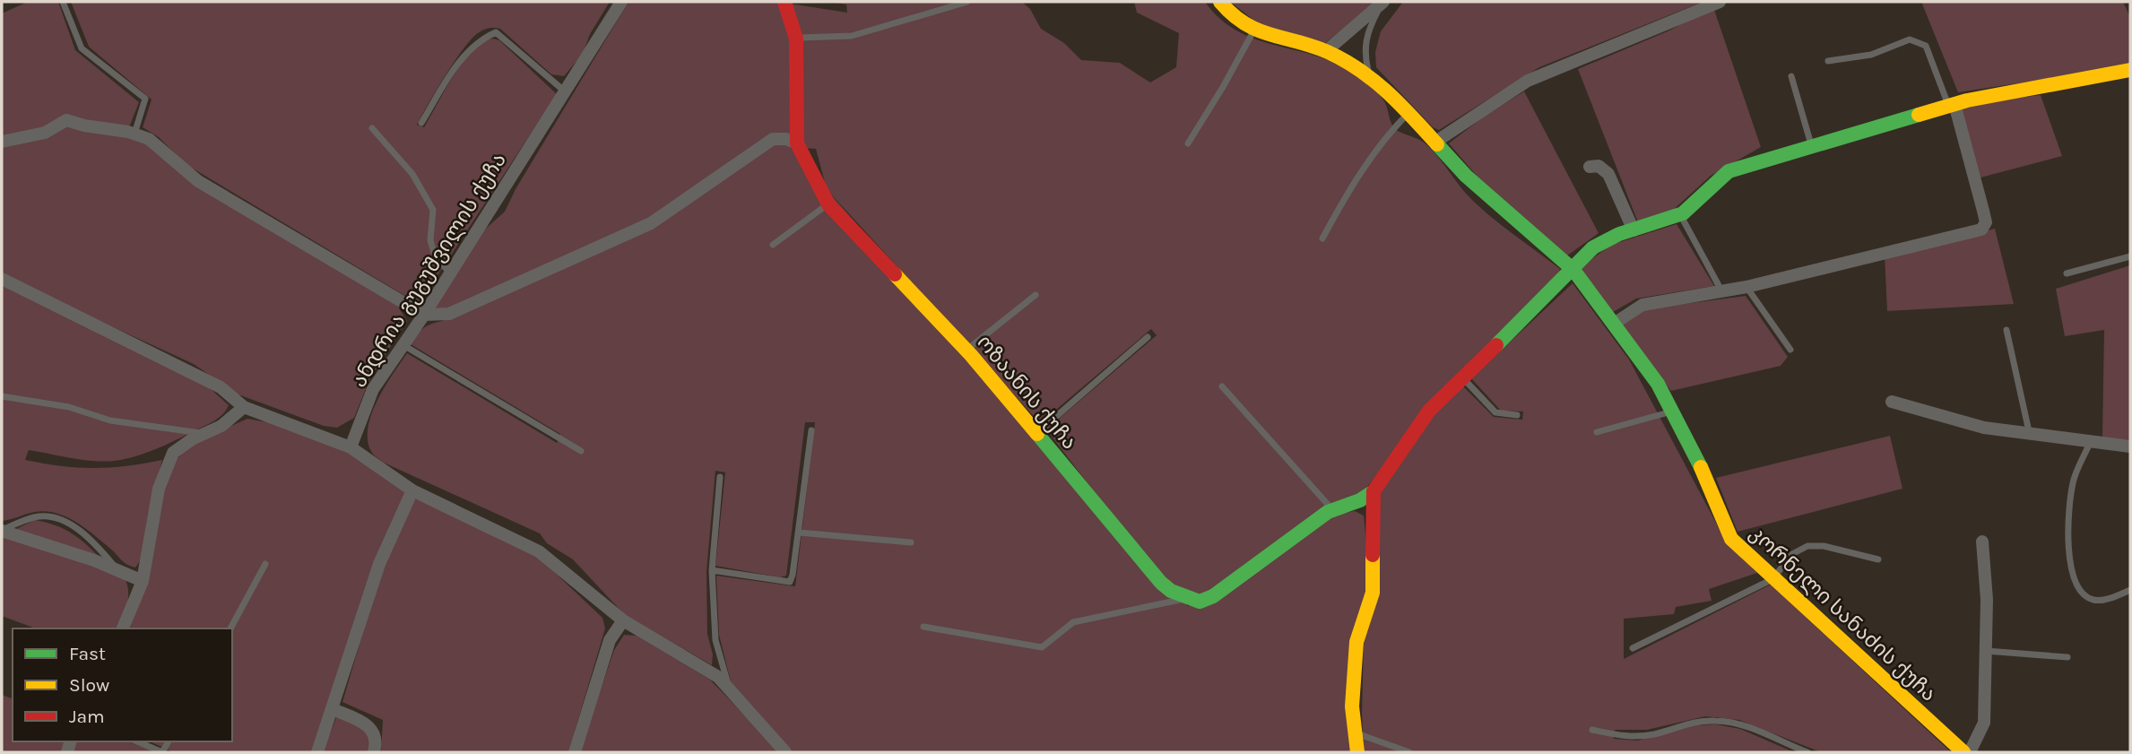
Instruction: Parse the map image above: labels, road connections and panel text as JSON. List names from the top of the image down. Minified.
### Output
{"streets":{"street":["ანდრია გუგუშვილის ქუჩა","ოზაანის ქუჩა","კორნელი სანაძის ქუჩა"]},"legend":["Fast","Slow","Jam"]}
